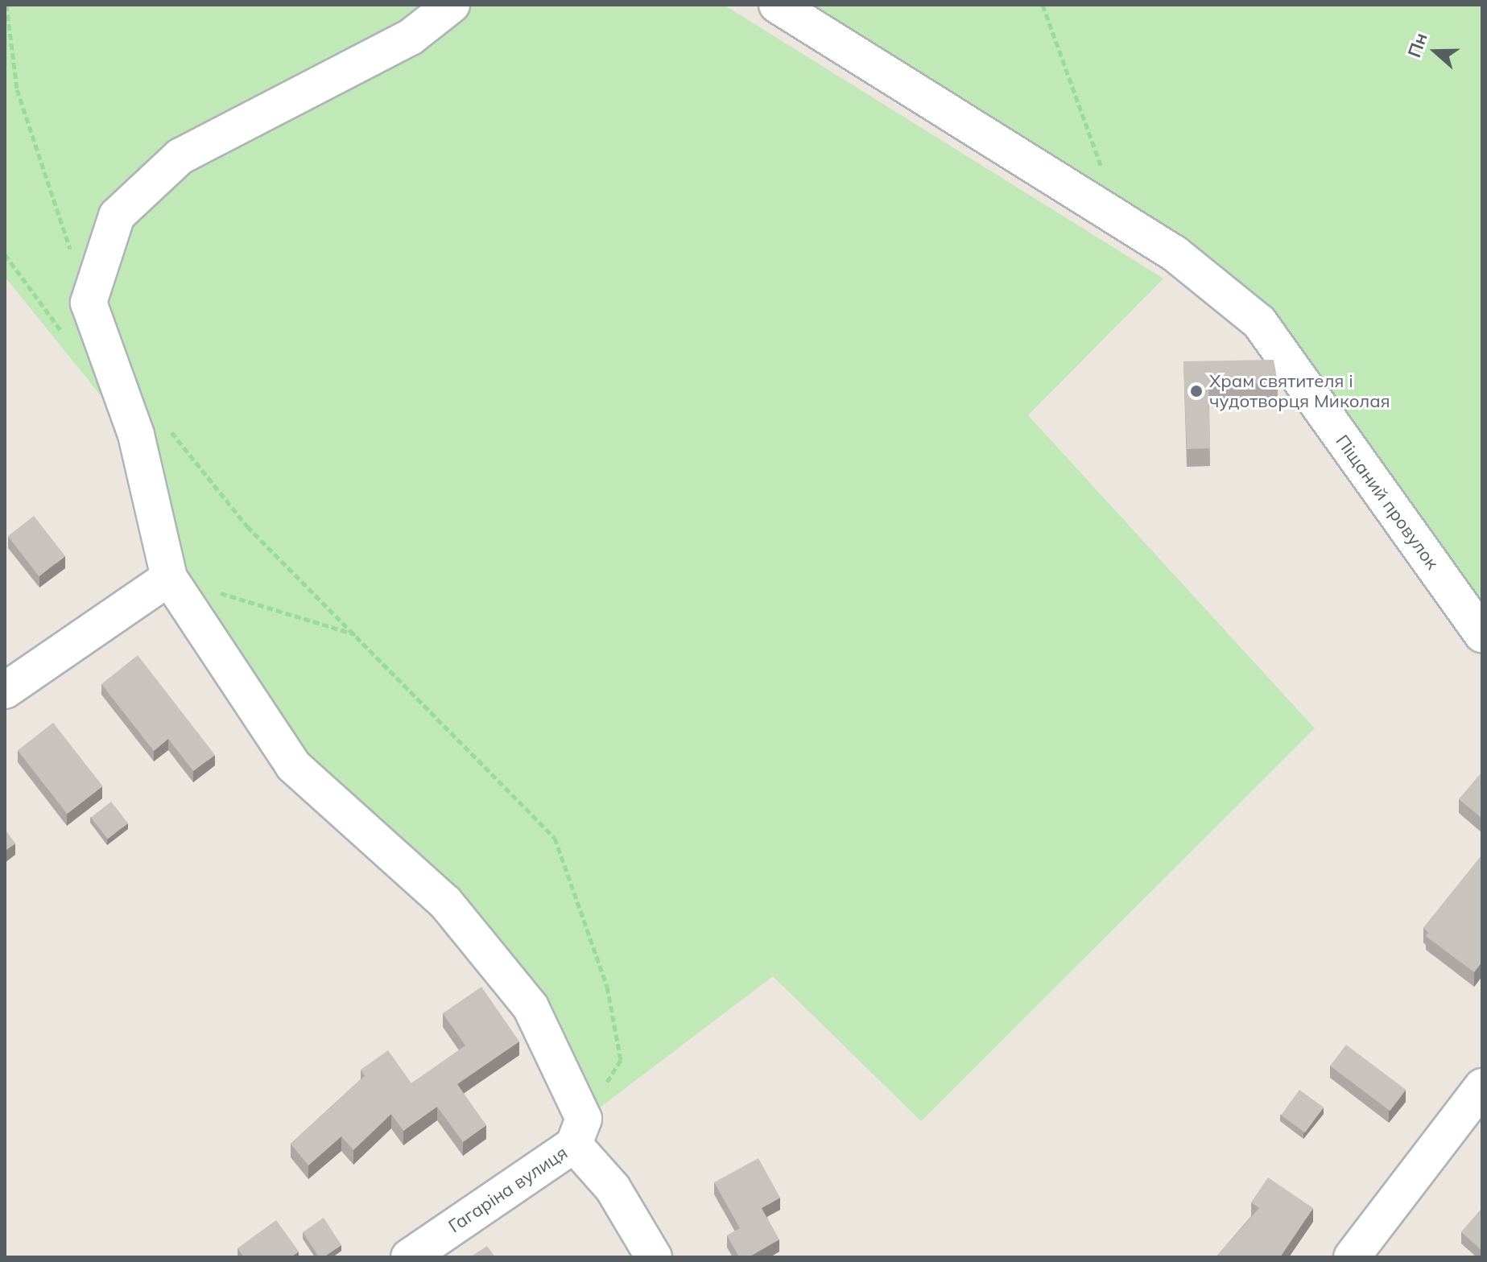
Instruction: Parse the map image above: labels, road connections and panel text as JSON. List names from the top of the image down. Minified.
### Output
{"streets":{"street":["Піщаний провулок","Гагаріна вулиця"]},"places":["Храм святителя і чудотворця Миколая"],"north":"left"}
